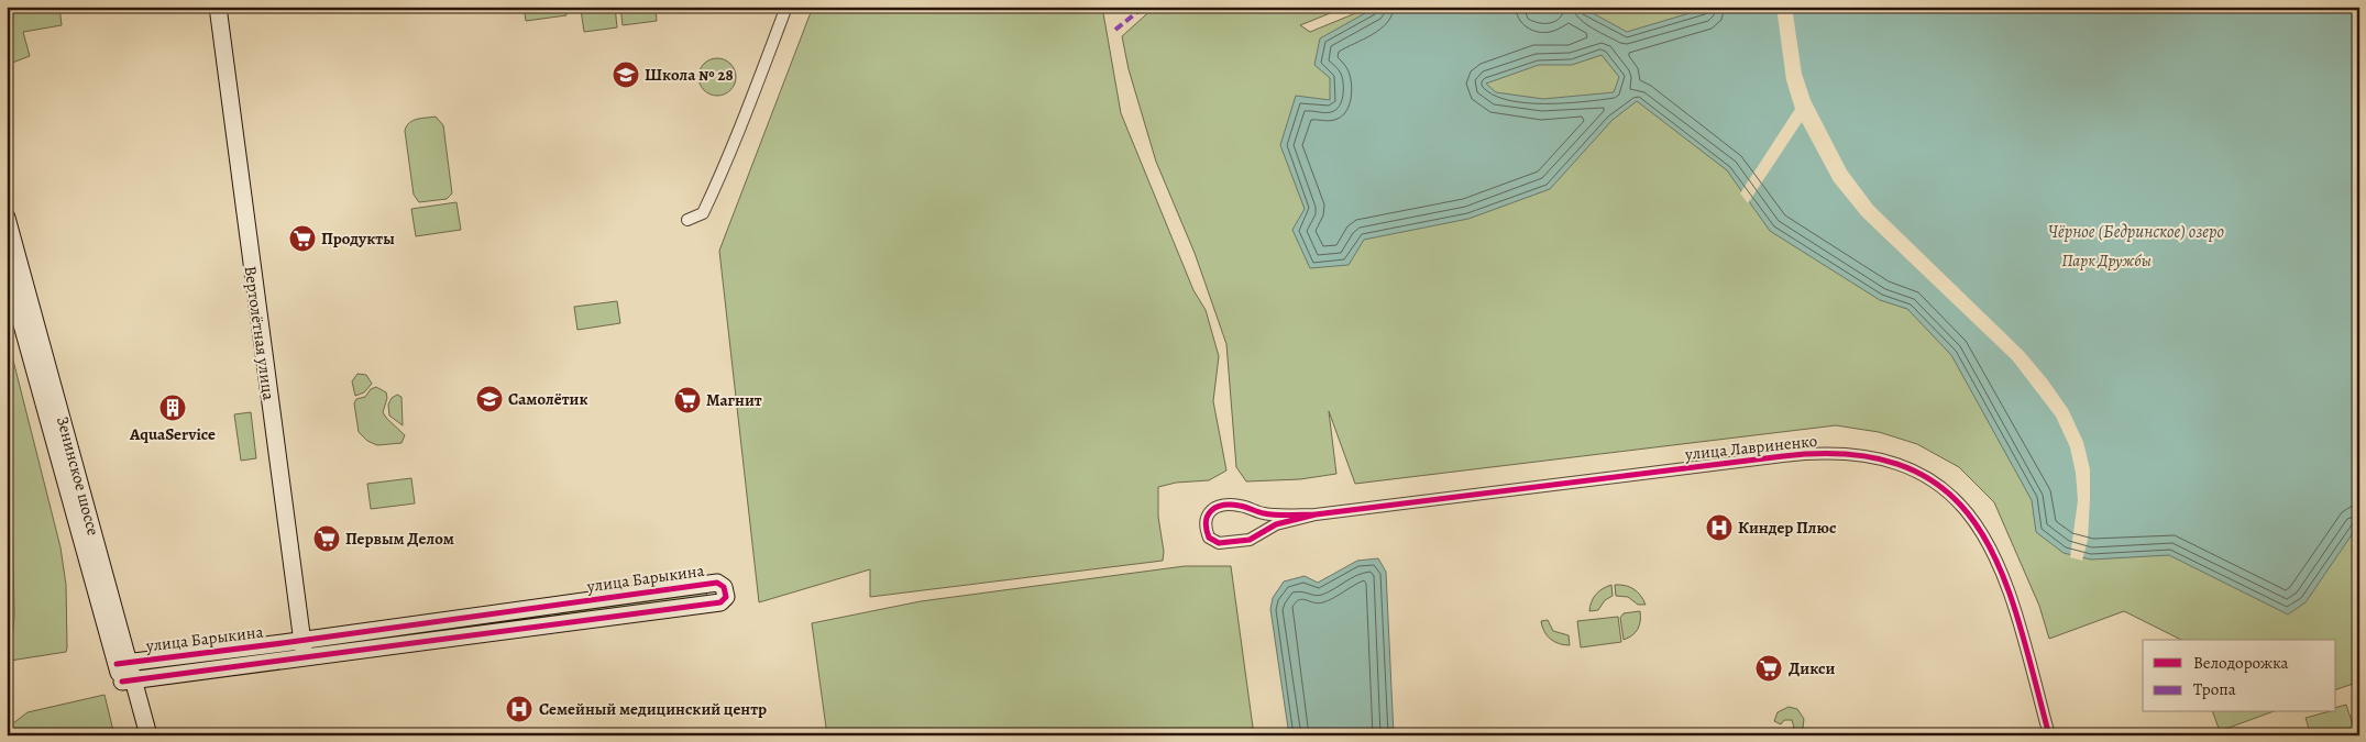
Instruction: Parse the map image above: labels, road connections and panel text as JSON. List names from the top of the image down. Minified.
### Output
{"streets":{"street":["Вертолётная улица","улица Лавриненко","Зенинское шоссе","улица Барыкина"]},"crossings":[["Вертолётная улица","улица Барыкина"],["Зенинское шоссе","улица Барыкина"]],"water":["Чёрное (Бедринское) озеро"],"parks":["Парк Дружбы"],"places":{"school or university":["Школа № 28","Самолётик"],"supermarket":["Продукты","Магнит","Первым Делом","Дикси"],"building":["AquaService"],"hospital":["Киндер Плюс","Семейный медицинский центр"]},"legend":["Велодорожка","Тропа"]}
